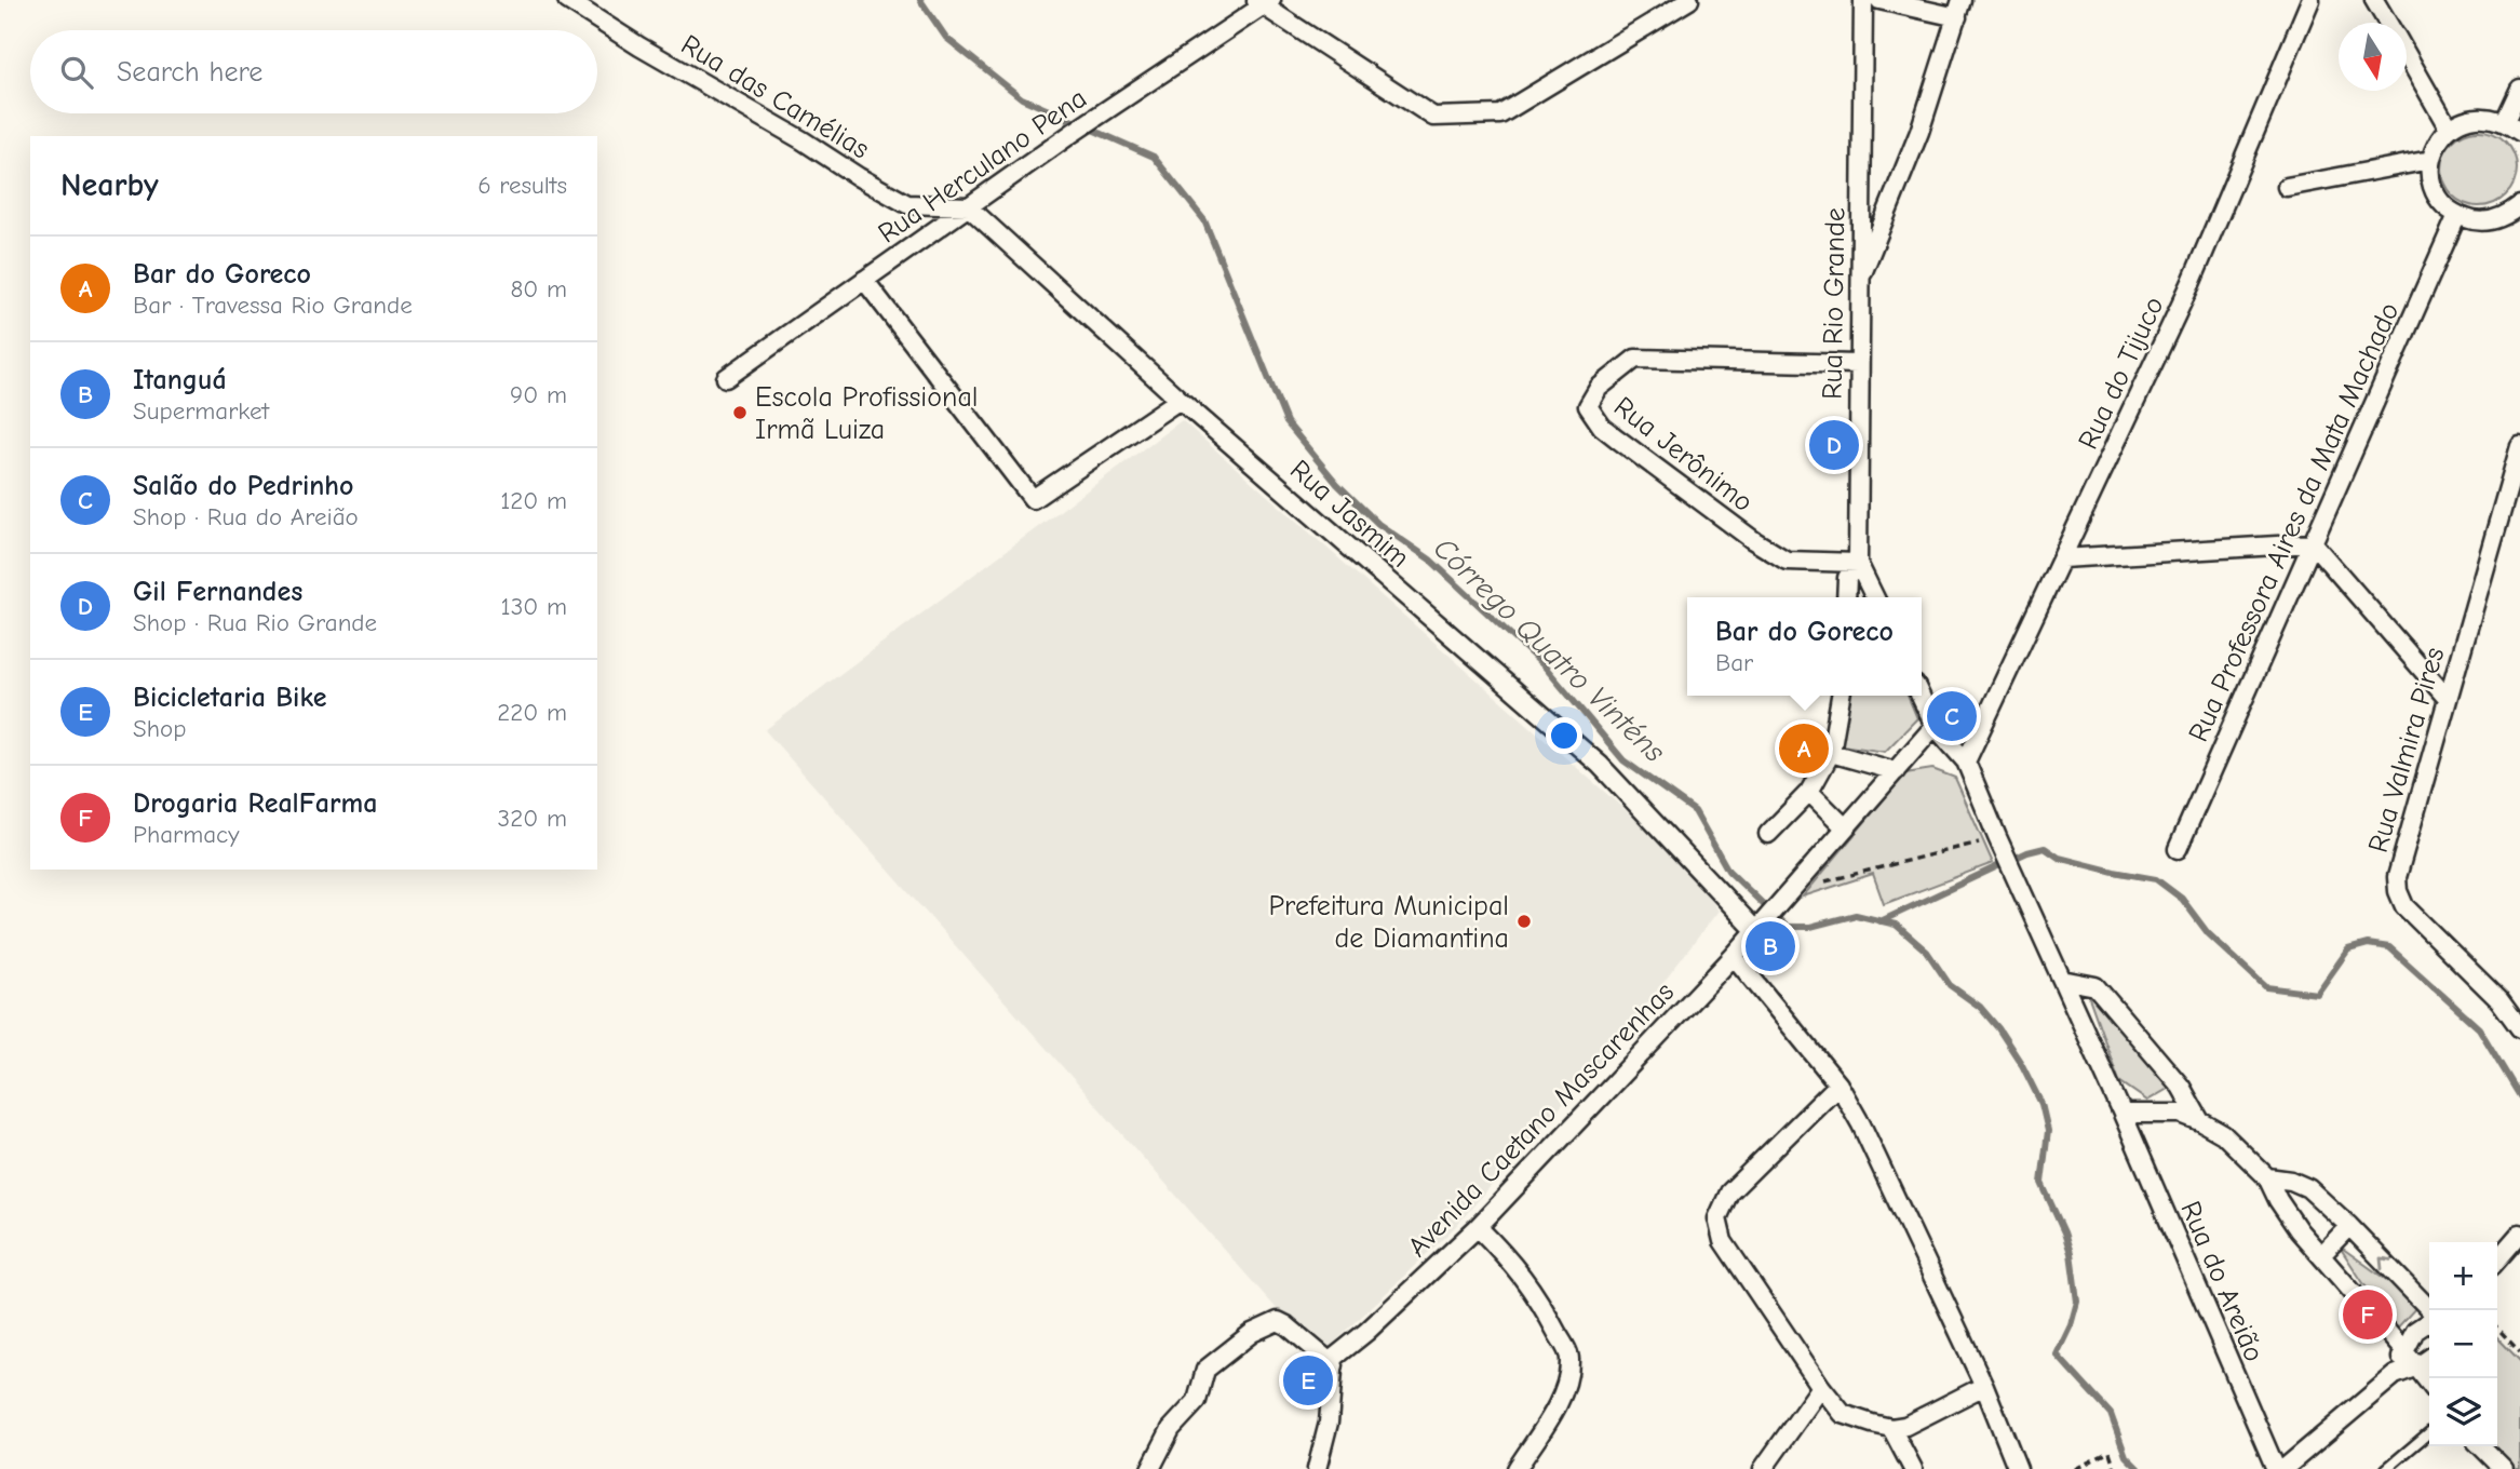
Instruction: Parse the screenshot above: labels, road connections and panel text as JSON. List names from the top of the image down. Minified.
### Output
{"streets":{"street":["Rua das Camélias","Rua Herculano Pena","Rua Rio Grande","Rua do Tijuco","Rua Jerônimo","Rua Jasmim","Rua Professora Aires da Mata Machado","Rua Valmira Pires","Avenida Caetano Mascarenhas","Rua do Areião"]},"crossings":[["Rua das Camélias","Rua Herculano Pena"],["Rua das Camélias","Rua Jasmim"],["Rua Herculano Pena","Rua Jasmim"],["Rua Rio Grande","Rua Jerônimo"],["Rua Jasmim","Avenida Caetano Mascarenhas"]],"water":["Córrego Quatro Vinténs"],"places":["Escola Profissional Irmã Luiza","Prefeitura Municipal de Diamantina"],"north":"bottom","page":{"search":"Search here","heading":["Nearby","6 results"],"list":[{"mark":"A","name":"Bar do Goreco","note":"Bar · Travessa Rio Grande","value":"80 m"},{"mark":"B","name":"Itanguá","note":"Supermarket","value":"90 m"},{"mark":"C","name":"Salão do Pedrinho","note":"Shop · Rua do Areião","value":"120 m"},{"mark":"D","name":"Gil Fernandes","note":"Shop · Rua Rio Grande","value":"130 m"},{"mark":"E","name":"Bicicletaria Bike","note":"Shop","value":"220 m"},{"mark":"F","name":"Drogaria RealFarma","note":"Pharmacy","value":"320 m"}],"pins":["D","C","A","B","F","E"],"popup":["Bar do Goreco","Bar"],"map_buttons":["+","−"]}}
